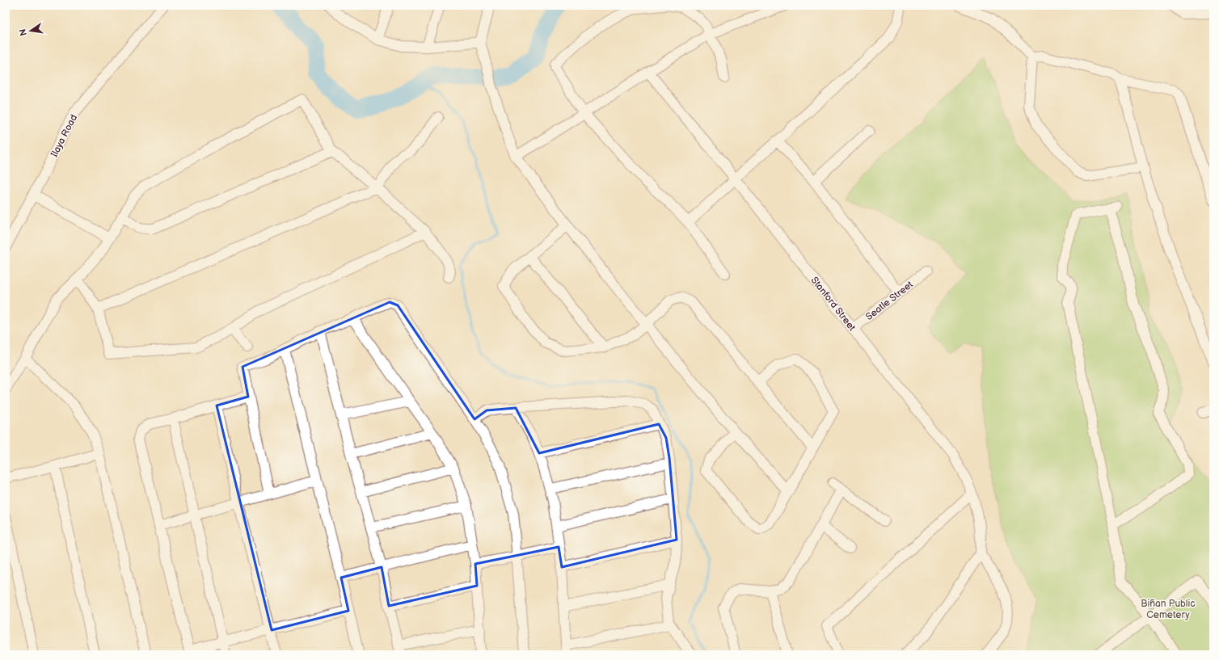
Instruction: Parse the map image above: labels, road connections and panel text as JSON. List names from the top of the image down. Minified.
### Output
{"streets":{"street":["Ilaya Road","Seatle Street","Stanford Street"]},"crossings":[["Seatle Street","Stanford Street"]],"parks":["Biñan Public Cemetery"],"north":"left"}
